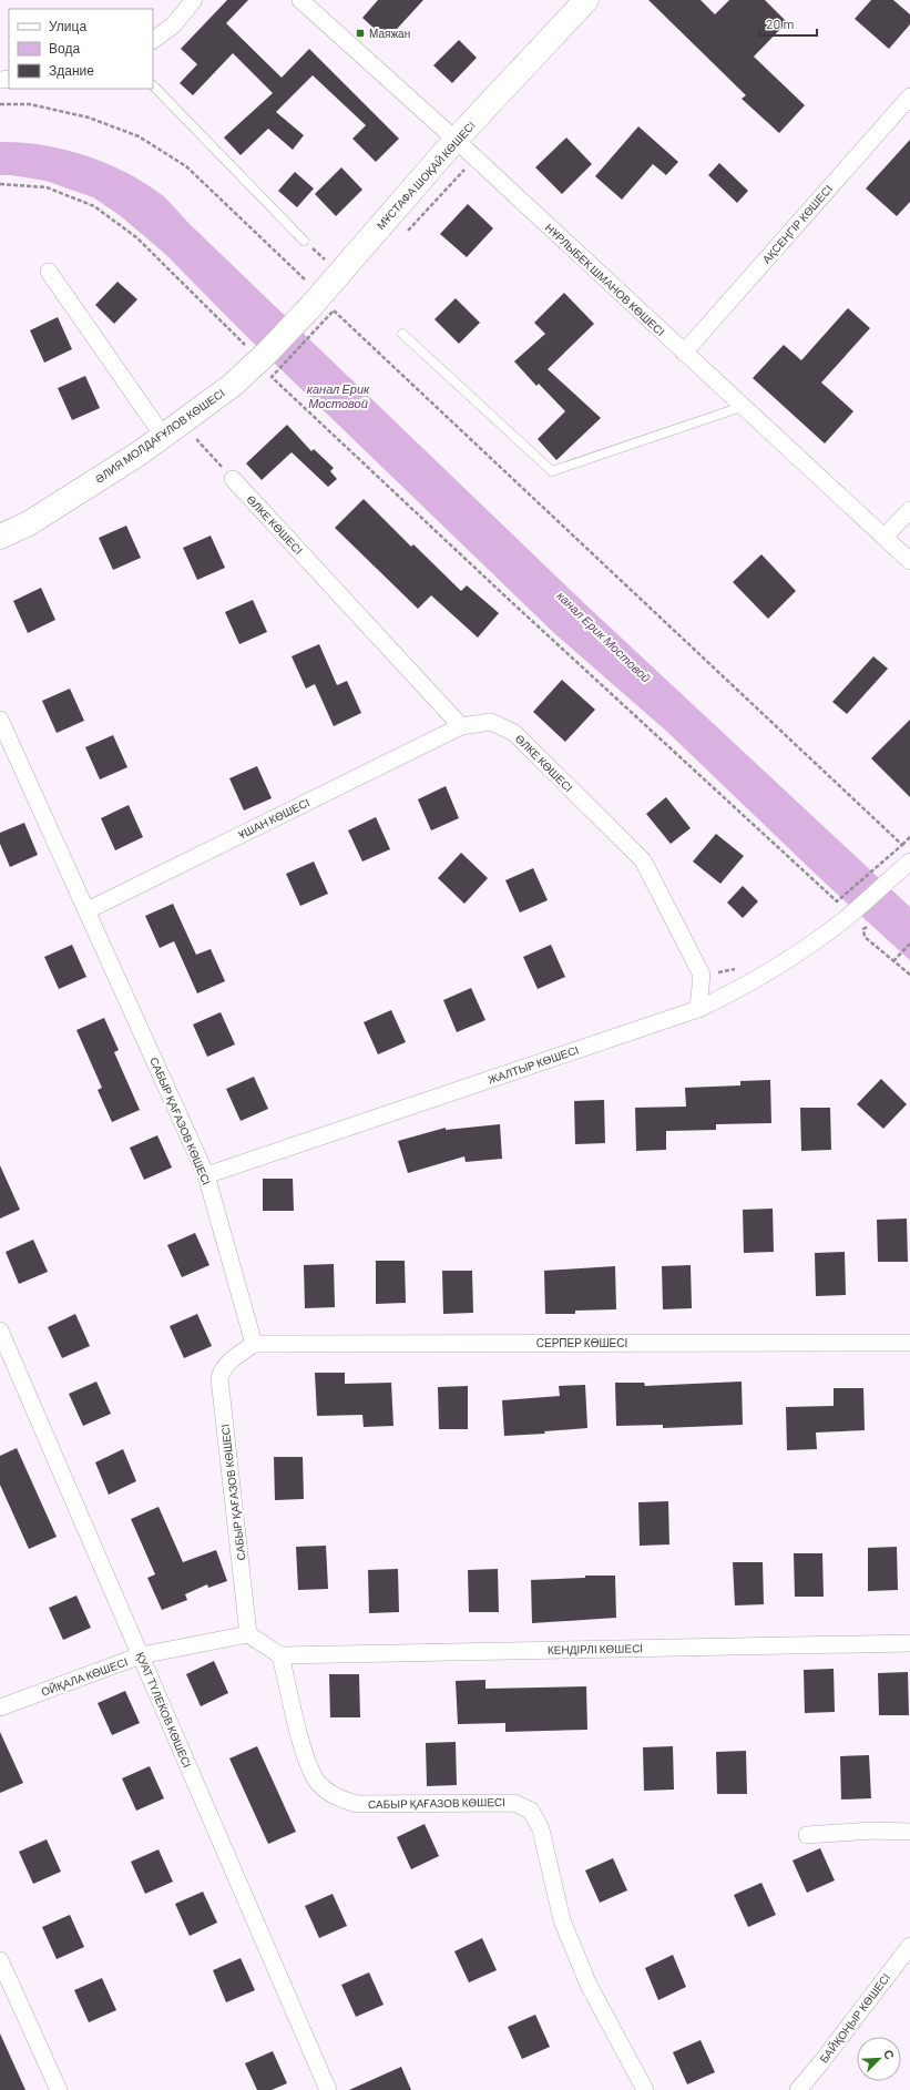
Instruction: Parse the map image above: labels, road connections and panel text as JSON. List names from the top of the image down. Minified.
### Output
{"streets":{"main road":["МҰСТАФА ШОҚАЙ КӨШЕСI","ӘЛИЯ МОЛДАҒҰЛОВ КӨШЕСІ"],"street":["АҚСЕҢГІР КӨШЕСІ","НҰРЛЫБЕК ШМАНОВ КӨШЕСІ","ӨЛКЕ КӨШЕСІ","ҰШАН КӨШЕСІ","ЖАЛТЫР КӨШЕСІ","САБЫР ҚАҒАЗОВ КӨШЕСІ","СЕРПЕР КӨШЕСІ","КЕНДІРЛІ КӨШЕСІ","ОЙҚАЛА КӨШЕСІ","ҚУАТ ТҮЛЕКОВ КӨШЕСІ","БАЙҚОҢЫР КӨШЕСI"]},"crossings":[["МҰСТАФА ШОҚАЙ КӨШЕСI","НҰРЛЫБЕК ШМАНОВ КӨШЕСІ"],["МҰСТАФА ШОҚАЙ КӨШЕСI","ӘЛИЯ МОЛДАҒҰЛОВ КӨШЕСІ"],["АҚСЕҢГІР КӨШЕСІ","НҰРЛЫБЕК ШМАНОВ КӨШЕСІ"],["ӨЛКЕ КӨШЕСІ","ҰШАН КӨШЕСІ"],["ҰШАН КӨШЕСІ","САБЫР ҚАҒАЗОВ КӨШЕСІ"],["ЖАЛТЫР КӨШЕСІ","САБЫР ҚАҒАЗОВ КӨШЕСІ"],["САБЫР ҚАҒАЗОВ КӨШЕСІ","СЕРПЕР КӨШЕСІ"],["САБЫР ҚАҒАЗОВ КӨШЕСІ","КЕНДІРЛІ КӨШЕСІ"],["САБЫР ҚАҒАЗОВ КӨШЕСІ","ОЙҚАЛА КӨШЕСІ"],["ОЙҚАЛА КӨШЕСІ","ҚУАТ ТҮЛЕКОВ КӨШЕСІ"]],"water":["канал Ерик Мостовой"],"places":{"transit":["Маяжан"]},"legend":["Улица","Вода","Здание"],"scale_bar":"20 m","north":"top right"}
